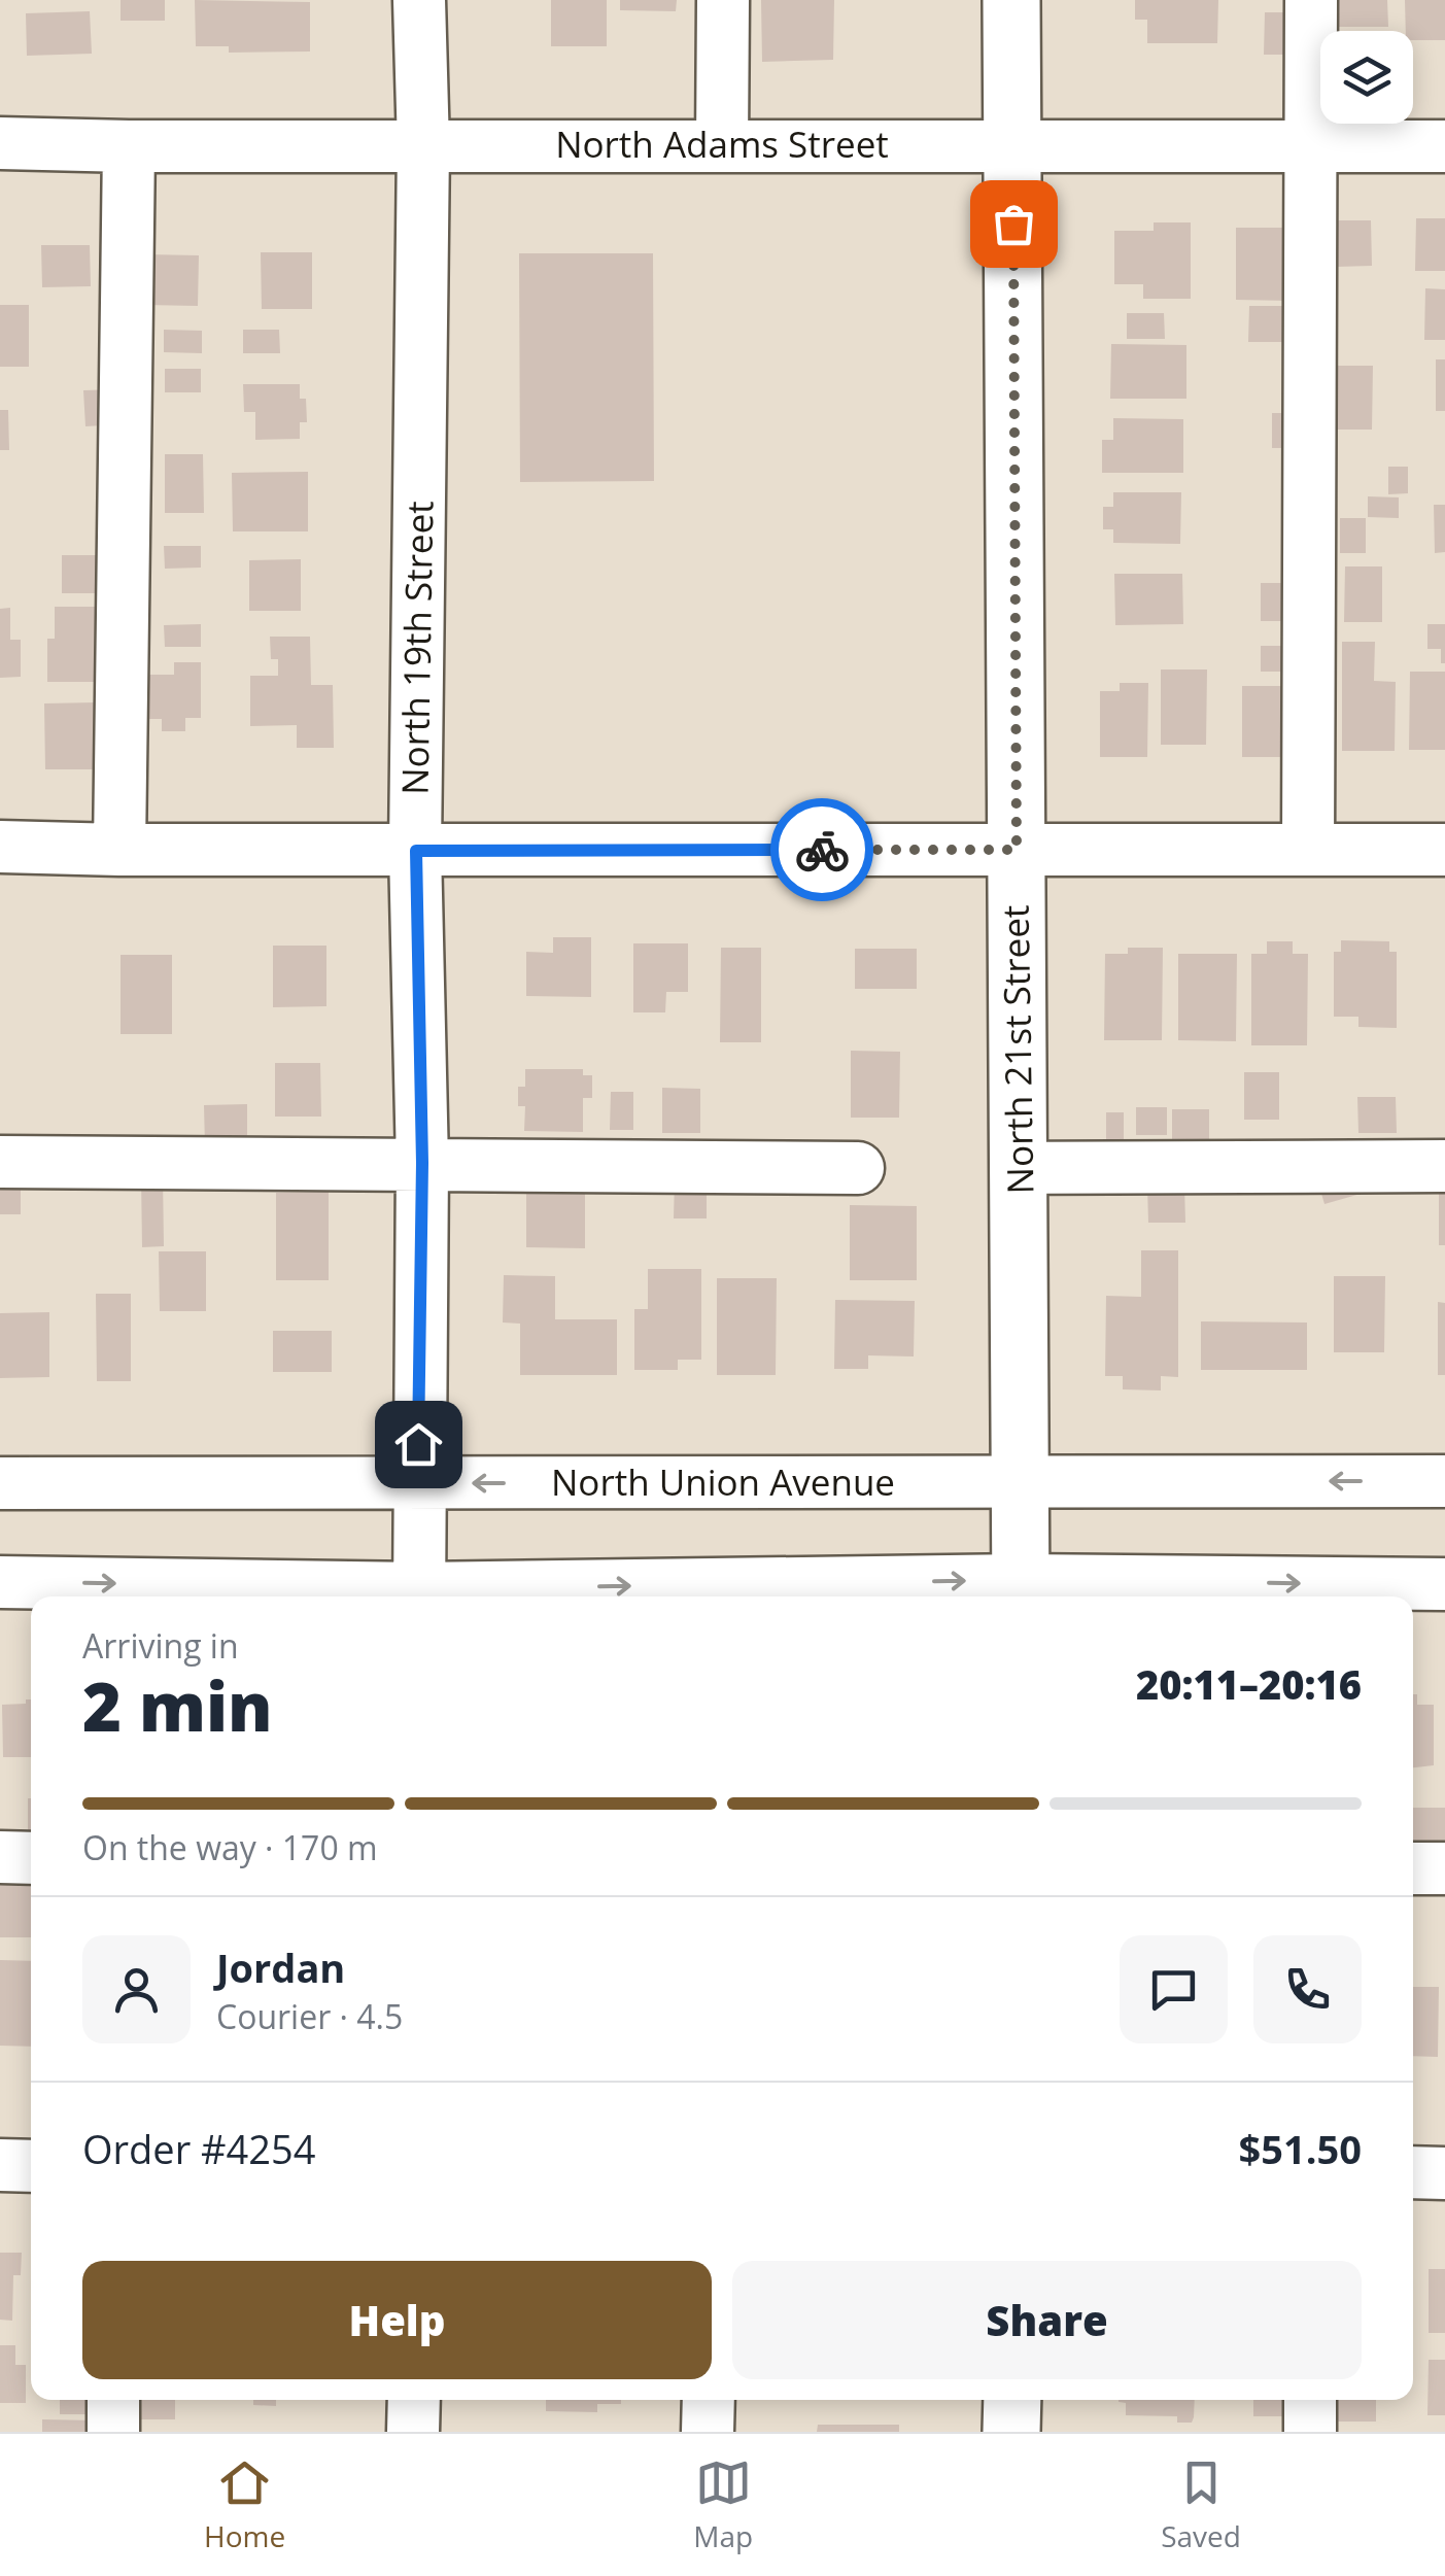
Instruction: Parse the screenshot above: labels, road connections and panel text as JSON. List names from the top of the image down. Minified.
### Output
{"streets":{"main road":["North 21st Street"],"street":["North Adams Street","North 19th Street","North Union Avenue"]},"crossings":[["North Adams Street","North 19th Street"],["North Adams Street","North 21st Street"],["North 19th Street","North Union Avenue"],["North 21st Street","North Union Avenue"]],"page":{"heading":["2 min","Arriving in","20:11–20:16"],"panel":["Jordan","Courier · 4.5","Order #4254","$51.50"],"bar":"On the way · 170 m","buttons":["Help","Share"],"tabs":["Home","Map","Saved"]}}
